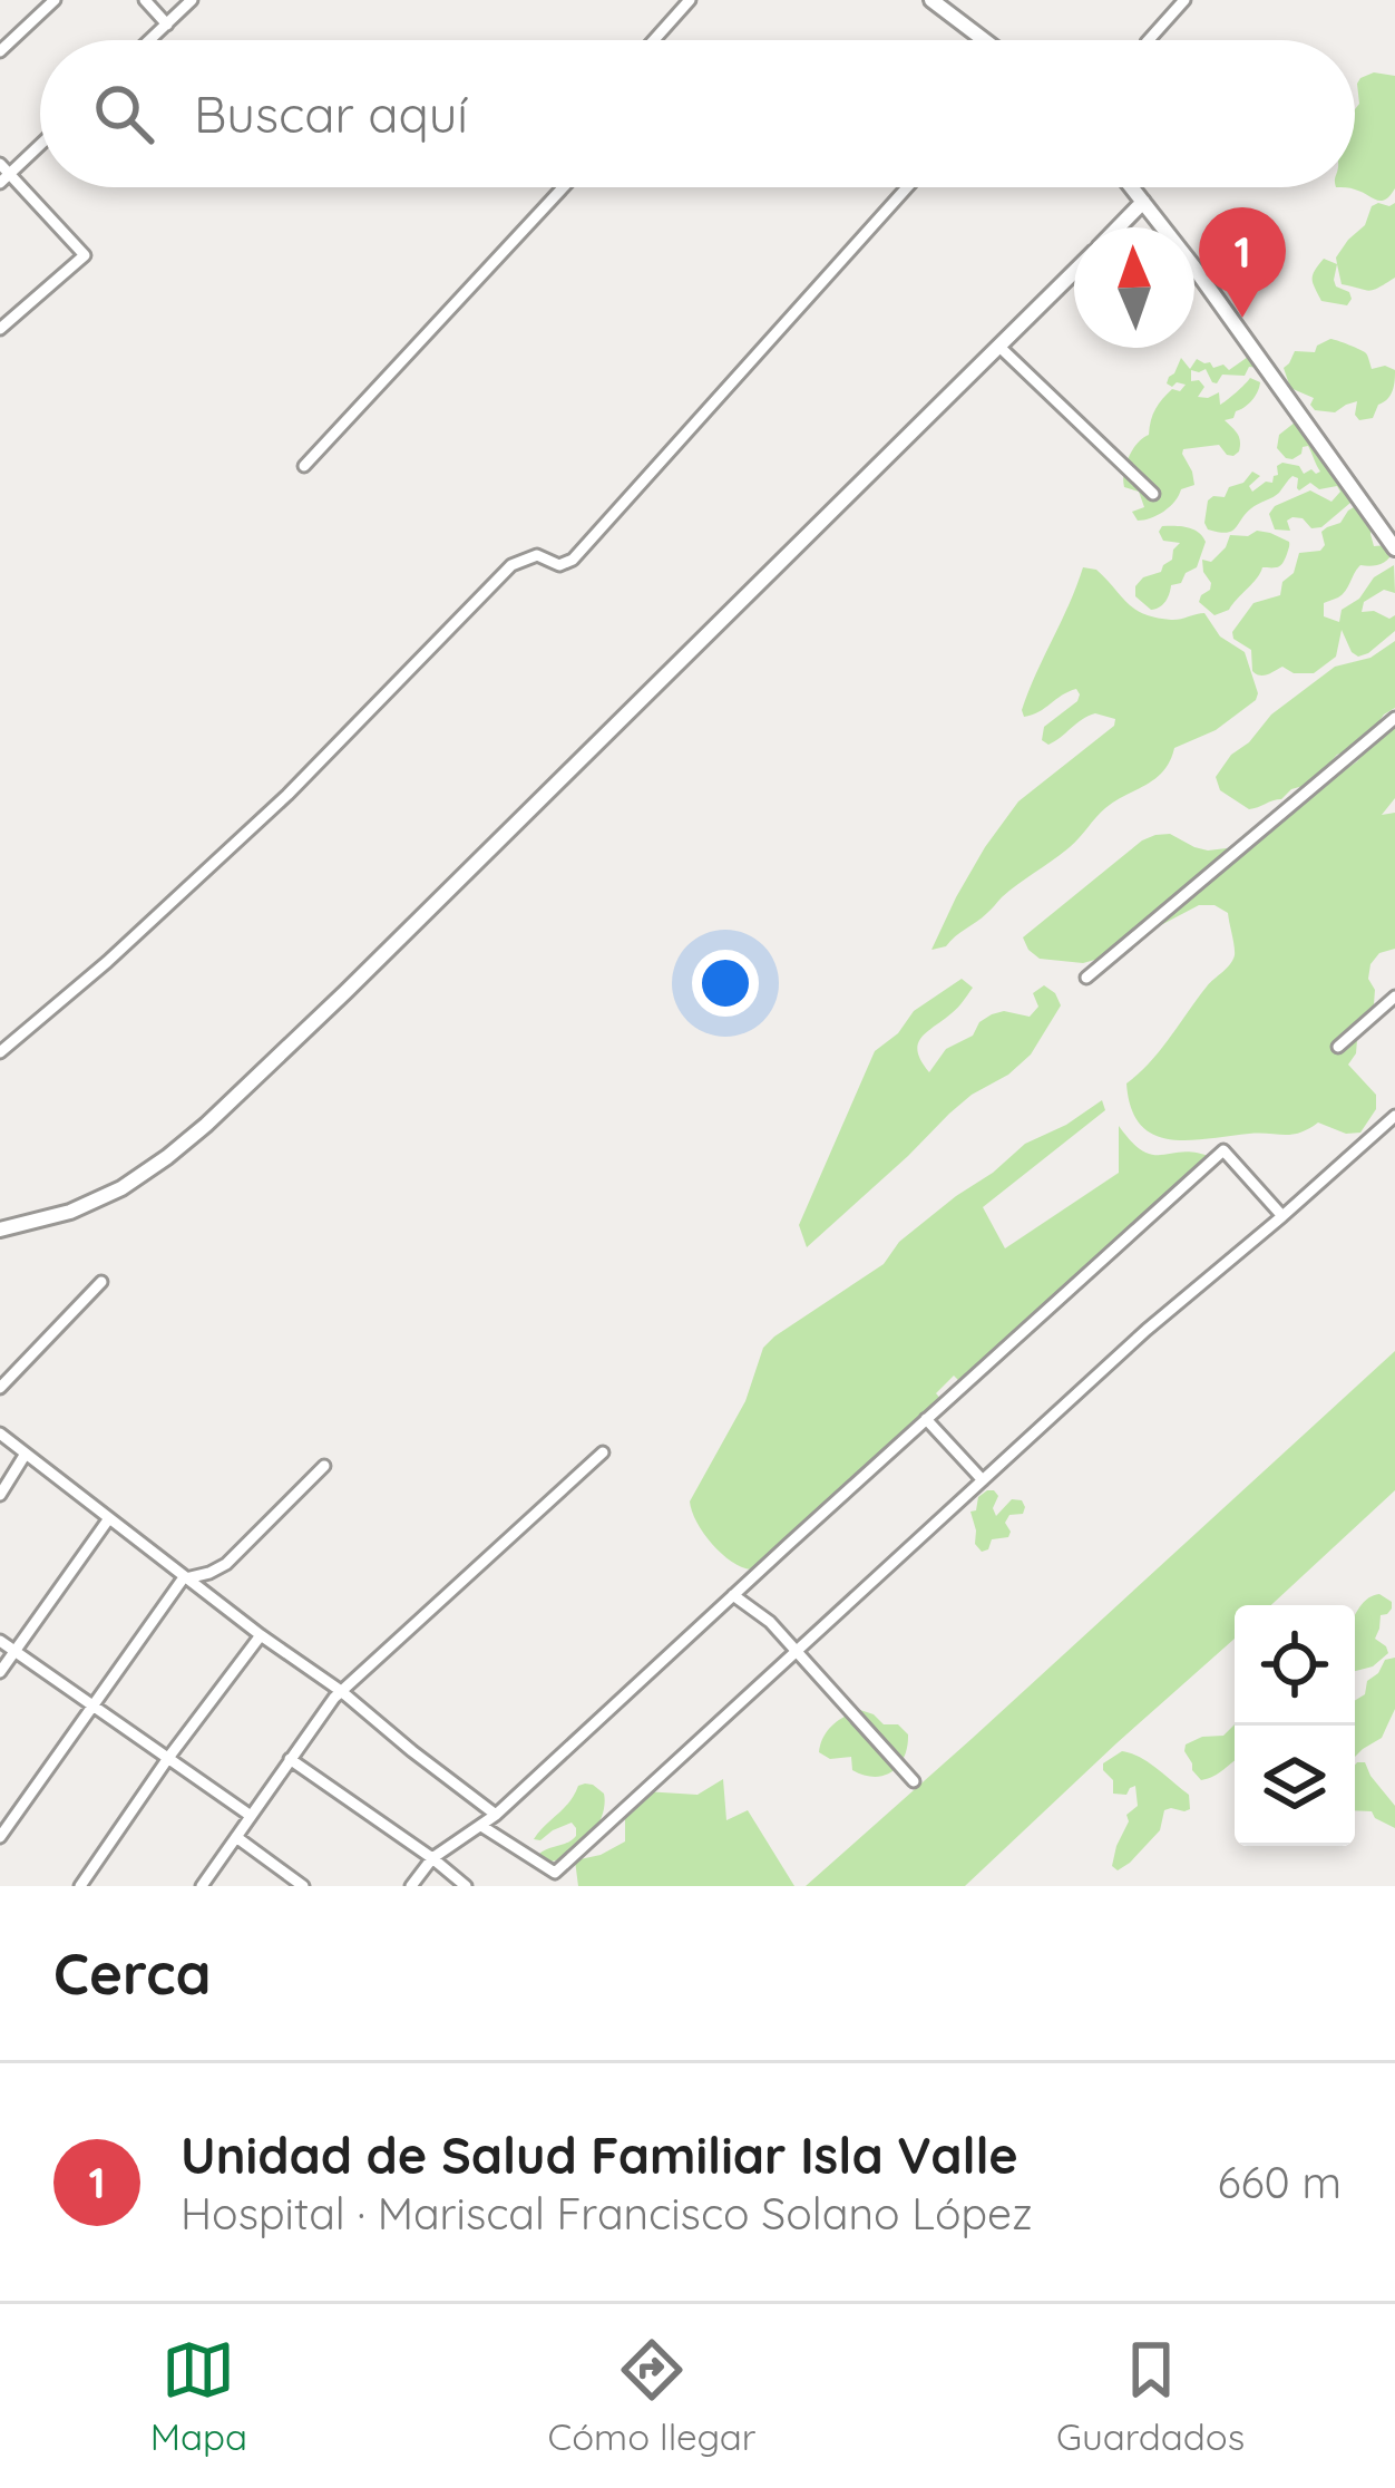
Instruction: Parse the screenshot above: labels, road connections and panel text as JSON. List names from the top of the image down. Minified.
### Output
{"north":"top","page":{"search":"Buscar aquí","pins":"1","heading":"Cerca","list":[{"mark":"1","name":"Unidad de Salud Familiar Isla Valle","note":"Hospital · Mariscal Francisco Solano López","value":"660 m"}],"nav":["Mapa","Cómo llegar","Guardados"]}}
